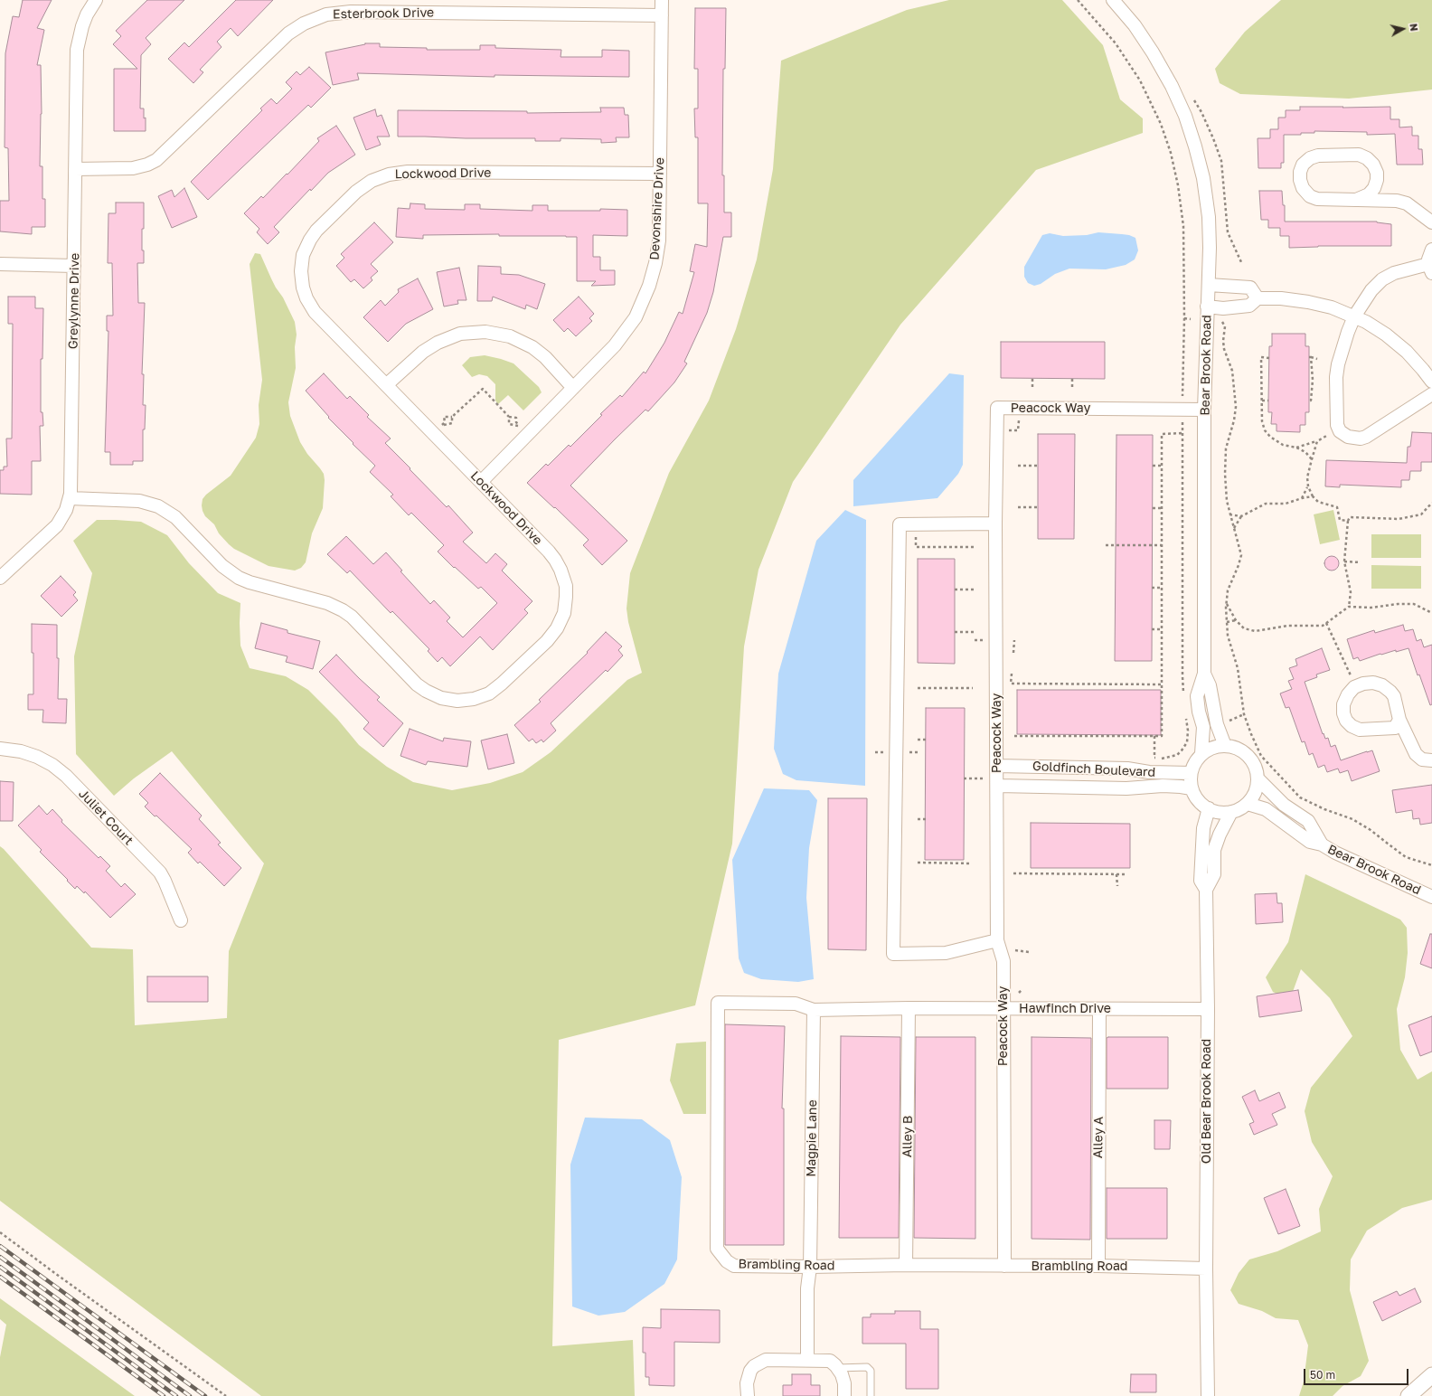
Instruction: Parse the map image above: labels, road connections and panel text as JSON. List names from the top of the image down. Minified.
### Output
{"streets":{"street":["Esterbrook Drive","Lockwood Drive","Devonshire Drive","Greylynne Drive","Bear Brook Road","Peacock Way","Goldfinch Boulevard","Juliet Court","Hawfinch Drive","Old Bear Brook Road","Alley B","Alley A","Magpie Lane","Brambling Road"]},"crossings":[["Esterbrook Drive","Devonshire Drive"],["Esterbrook Drive","Greylynne Drive"],["Lockwood Drive","Devonshire Drive"],["Lockwood Drive","Greylynne Drive"],["Bear Brook Road","Peacock Way"],["Bear Brook Road","Goldfinch Boulevard"],["Bear Brook Road","Old Bear Brook Road"],["Peacock Way","Goldfinch Boulevard"],["Peacock Way","Hawfinch Drive"],["Peacock Way","Brambling Road"],["Goldfinch Boulevard","Old Bear Brook Road"],["Hawfinch Drive","Old Bear Brook Road"],["Hawfinch Drive","Alley B"],["Hawfinch Drive","Alley A"],["Hawfinch Drive","Magpie Lane"],["Hawfinch Drive","Brambling Road"],["Old Bear Brook Road","Brambling Road"],["Alley B","Brambling Road"],["Alley A","Brambling Road"],["Magpie Lane","Brambling Road"]],"scale_bar":"50 m","north":"right"}
